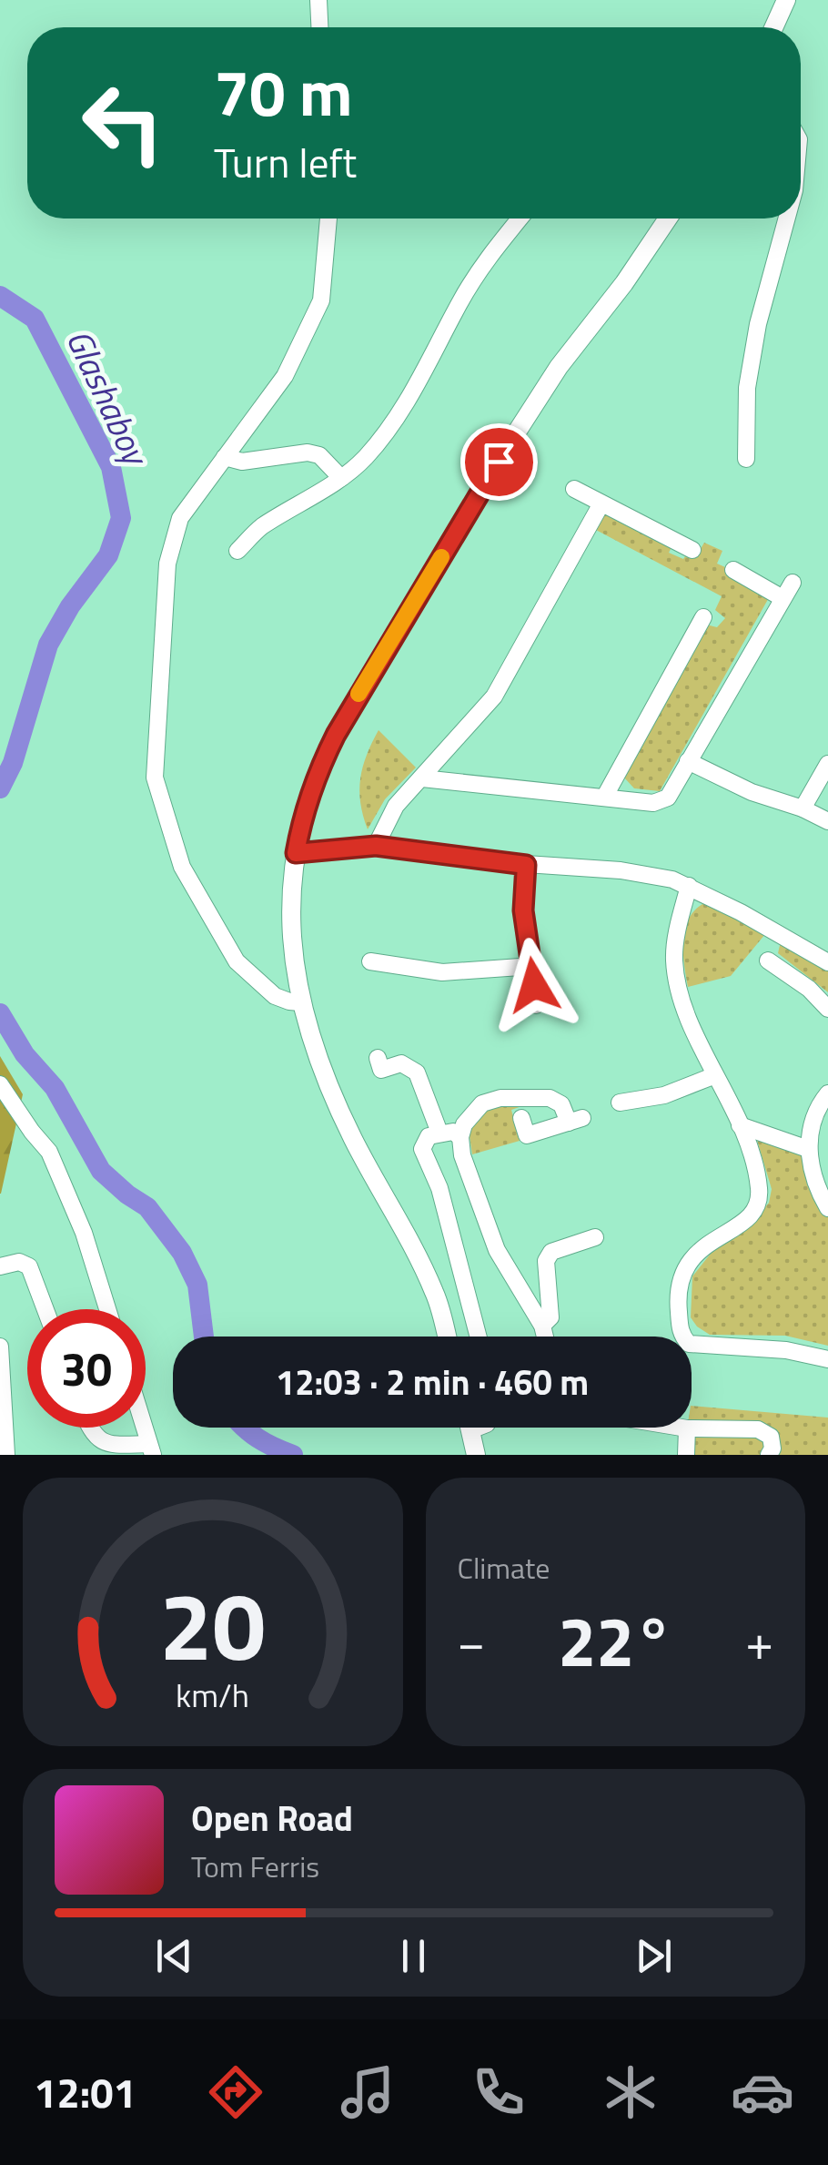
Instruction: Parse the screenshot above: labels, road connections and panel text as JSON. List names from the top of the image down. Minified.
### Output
{"water":["Glashaboy"],"page":{"turn":["70 m","Turn left"],"limit":"30","trip":"12:03 · 2 min · 460 m","tile":"Climate","heat":["−","22°","+"],"song":["Open Road","Tom Ferris"],"tabs":"12:01","gauge":["20","km/h"]}}
